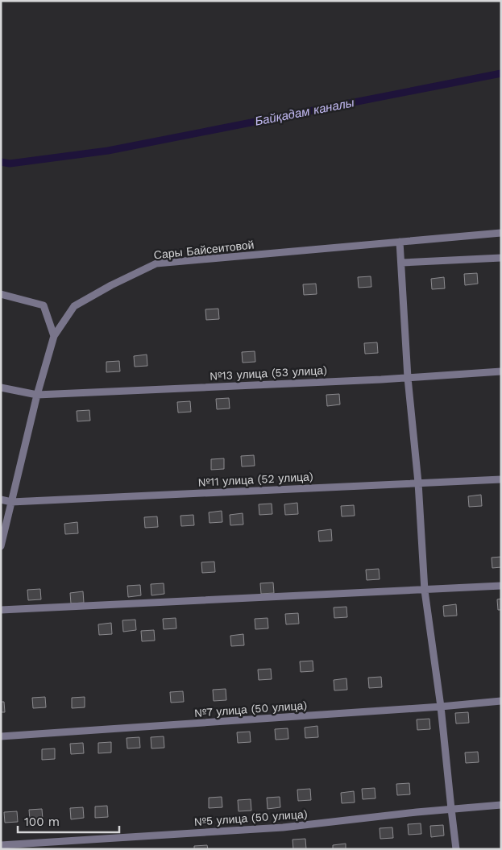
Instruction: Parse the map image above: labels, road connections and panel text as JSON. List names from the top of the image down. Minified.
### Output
{"streets":{"street":["Сары Байсеитовой","№13 улица (53 улица)","№11 улица (52 улица)","№7 улица (50 улица)","№5 улица (50 улица)"]},"crossings":[["Сары Байсеитовой","№13 улица (53 улица)"],["Сары Байсеитовой","№11 улица (52 улица)"]],"water":["Байқадам каналы"],"scale_bar":"100 m"}
